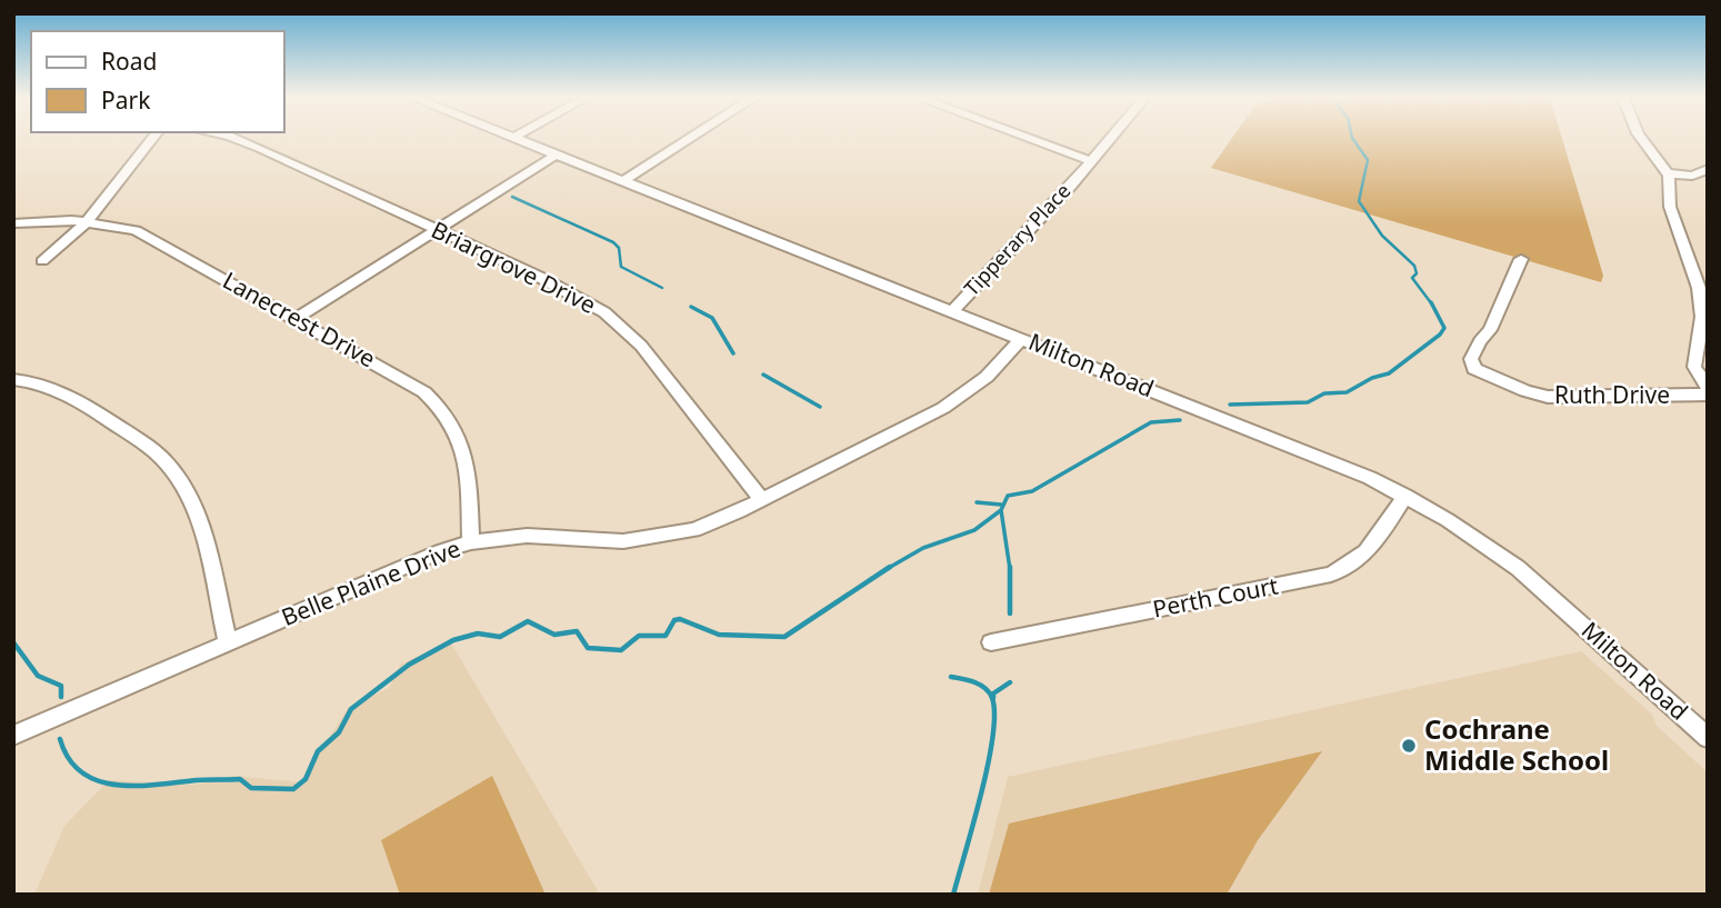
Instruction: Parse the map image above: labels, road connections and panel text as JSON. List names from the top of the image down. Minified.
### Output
{"streets":{"street":["Tipperary Place","Briargrove Drive","Lanecrest Drive","Milton Road","Ruth Drive","Belle Plaine Drive","Perth Court"]},"crossings":[["Tipperary Place","Milton Road"],["Briargrove Drive","Belle Plaine Drive"],["Lanecrest Drive","Belle Plaine Drive"],["Milton Road","Belle Plaine Drive"],["Milton Road","Perth Court"]],"places":["Cochrane Middle School"],"legend":["Road","Park"]}
